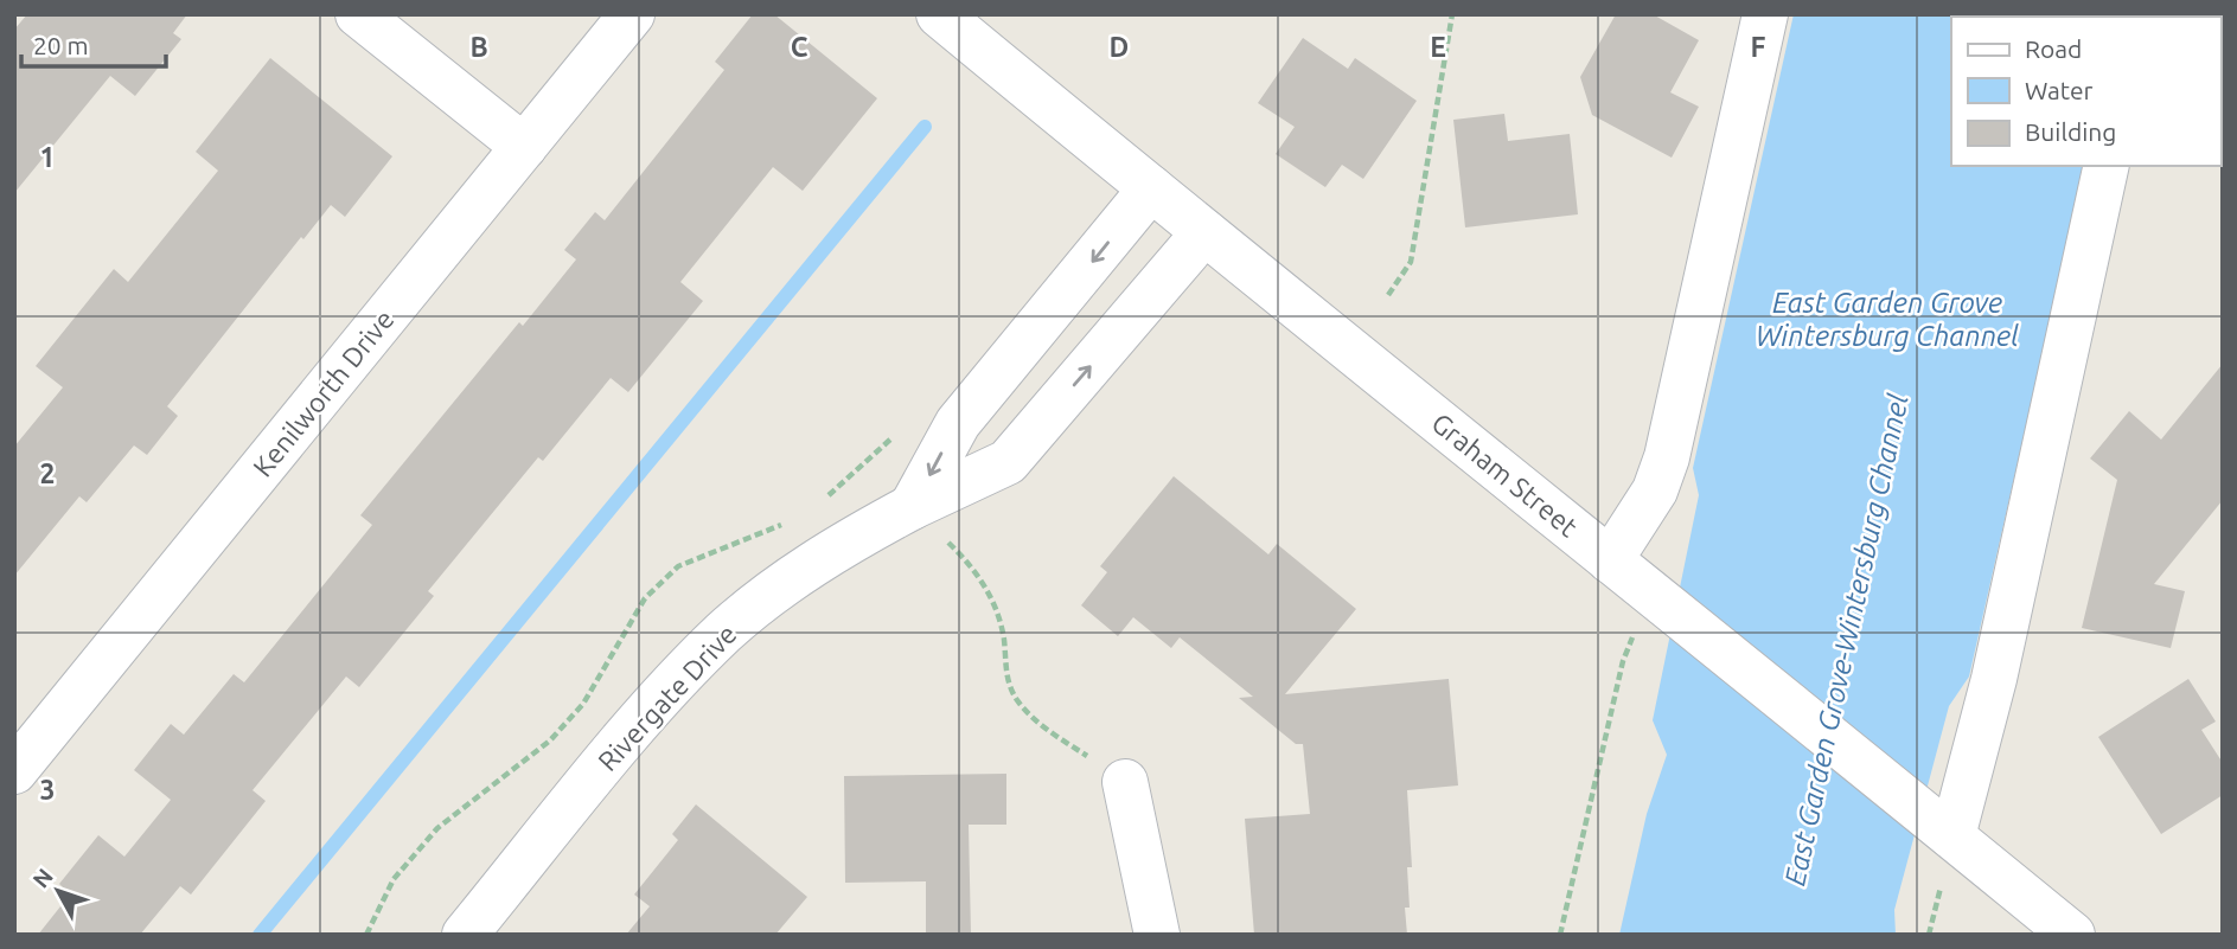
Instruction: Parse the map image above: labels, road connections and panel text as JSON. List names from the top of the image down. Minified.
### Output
{"streets":{"street":["Kenilworth Drive","Graham Street","Rivergate Drive"]},"crossings":[["Graham Street","Rivergate Drive"]],"water":["East Garden Grove Wintersburg Channel","East Garden Grove-Wintersburg Channel"],"legend":["Road","Water","Building"],"scale_bar":"20 m","north":"top left","grid":{"columns":["B","C","D","E","F"],"rows":["1","2","3"]}}
